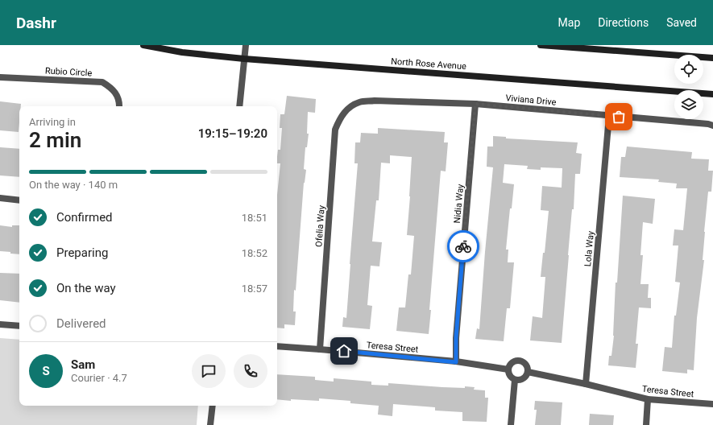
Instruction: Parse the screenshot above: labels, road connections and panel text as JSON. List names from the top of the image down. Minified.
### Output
{"streets":{"main road":["North Rose Avenue"],"street":["Rubio Circle","Viviana Drive","Nidia Way","Ofelia Way","Lola Way","Teresa Street"]},"crossings":[["Viviana Drive","Nidia Way"],["Viviana Drive","Ofelia Way"],["Viviana Drive","Lola Way"],["Nidia Way","Teresa Street"],["Ofelia Way","Teresa Street"],["Lola Way","Teresa Street"]],"page":{"header":"Dashr","nav":["Map","Directions","Saved"],"heading":["2 min","Arriving in","19:15–19:20"],"panel":["Sam","Courier · 4.7"],"bar":"On the way · 140 m","list":[["Confirmed","18:51"],["Preparing","18:52"],["On the way","18:57"],"Delivered"],"round":"S"}}
